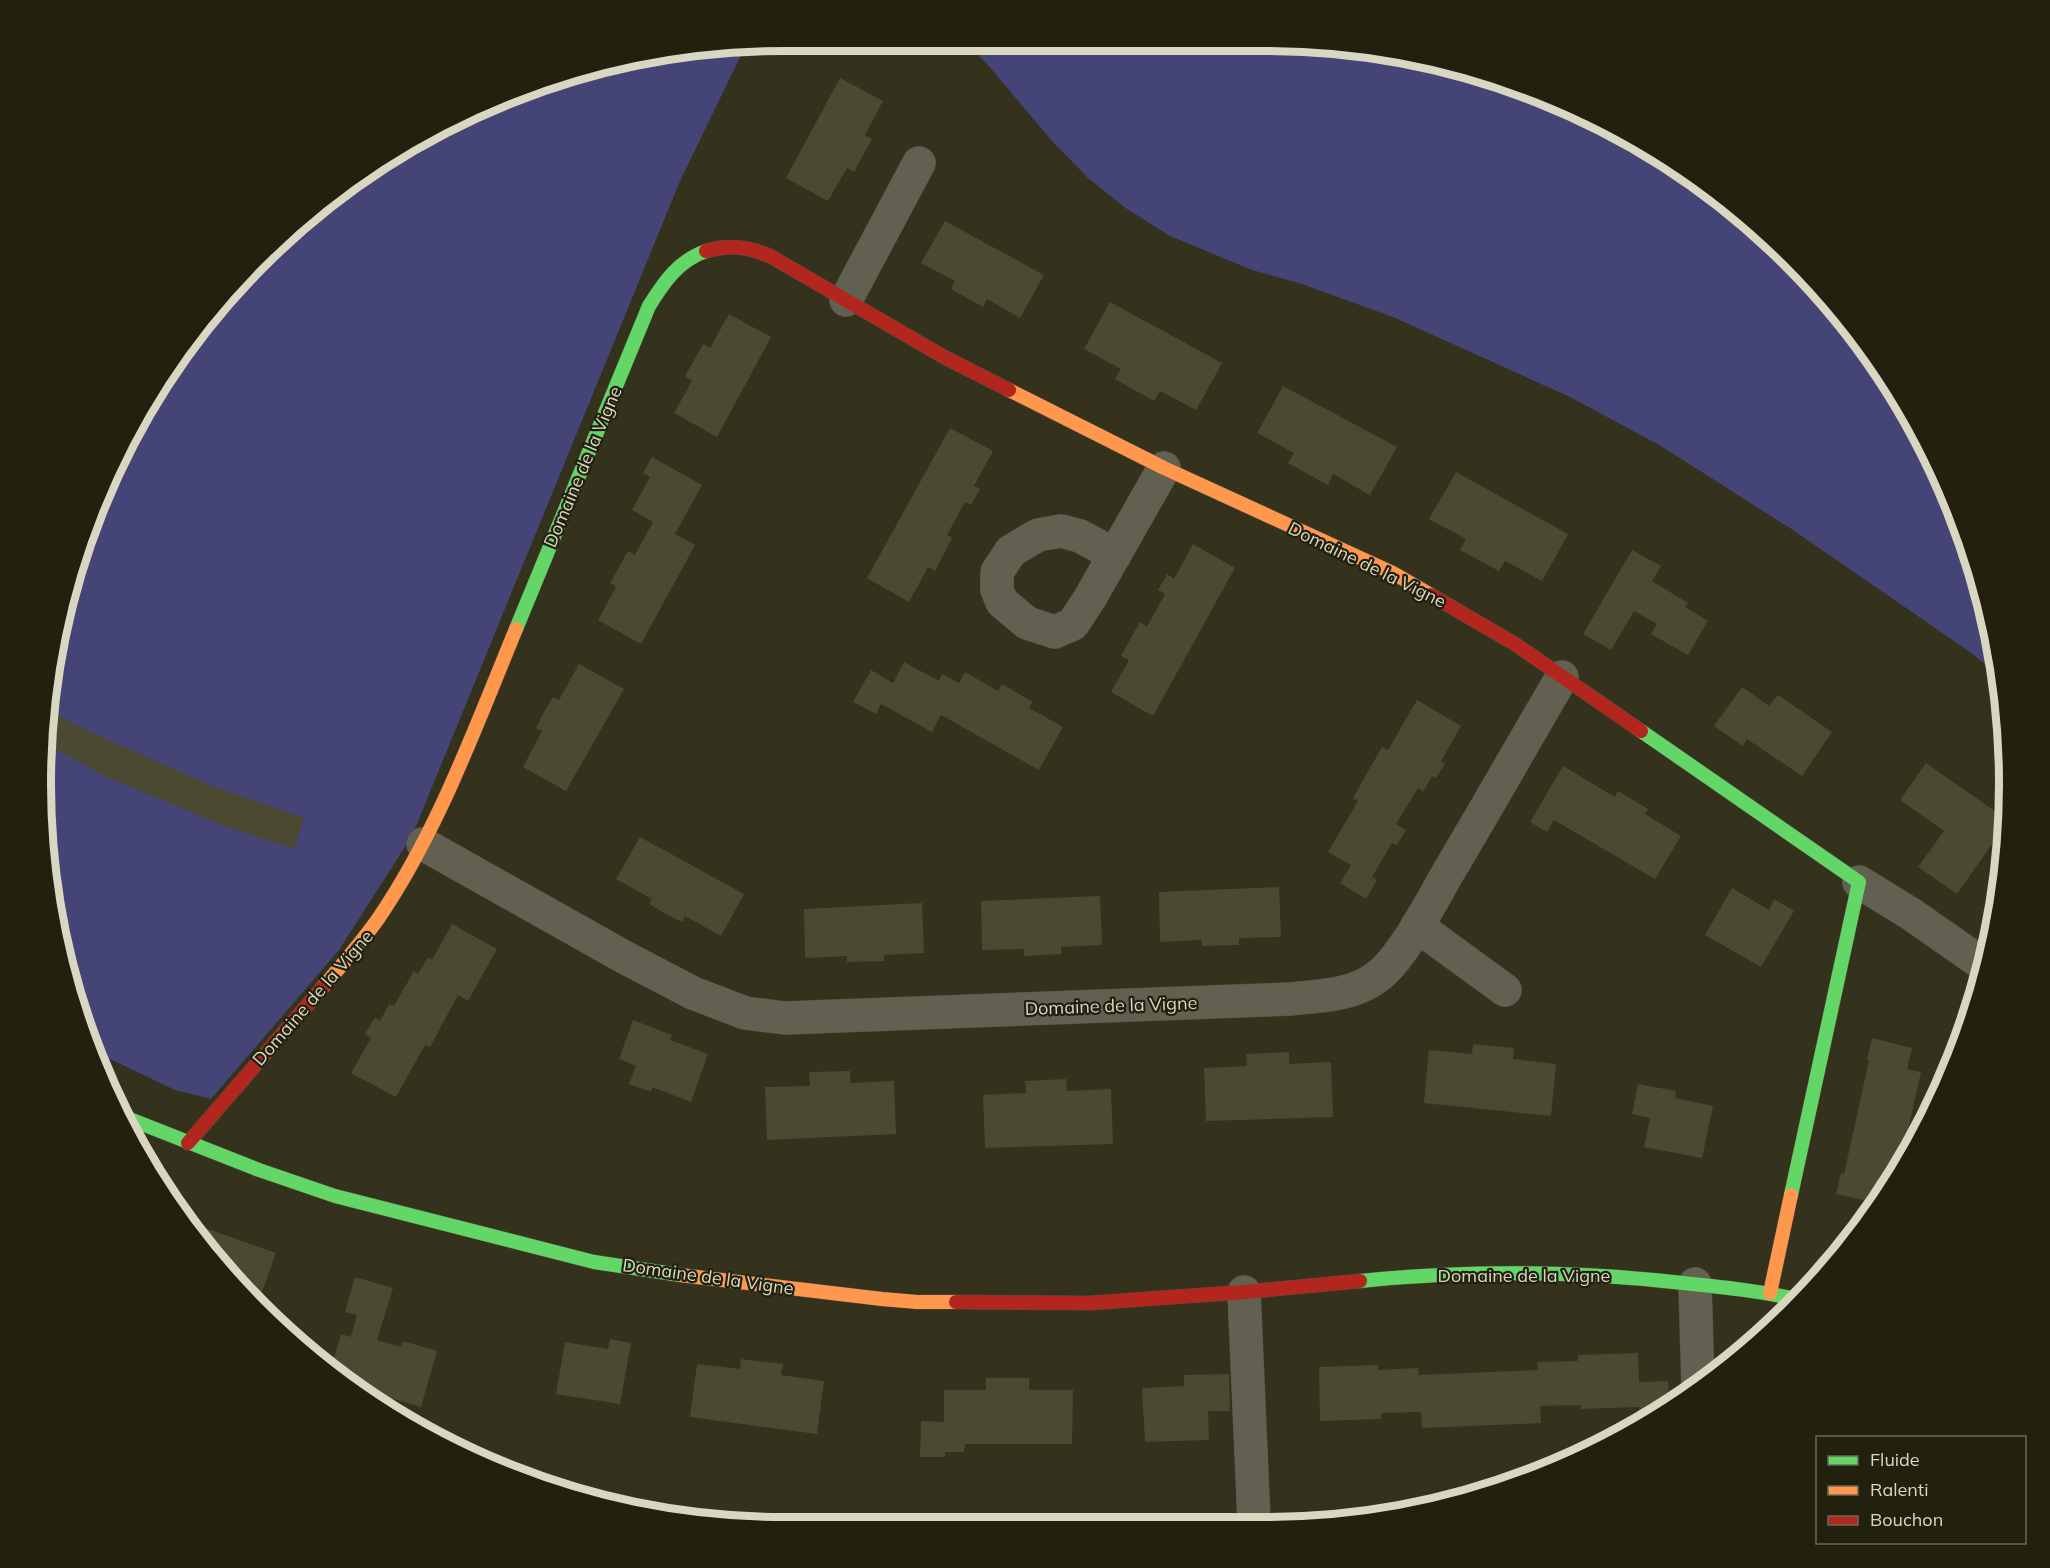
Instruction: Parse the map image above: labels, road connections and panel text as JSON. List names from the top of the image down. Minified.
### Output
{"streets":{"street":["Domaine de la Vigne"]},"legend":["Fluide","Ralenti","Bouchon"]}
